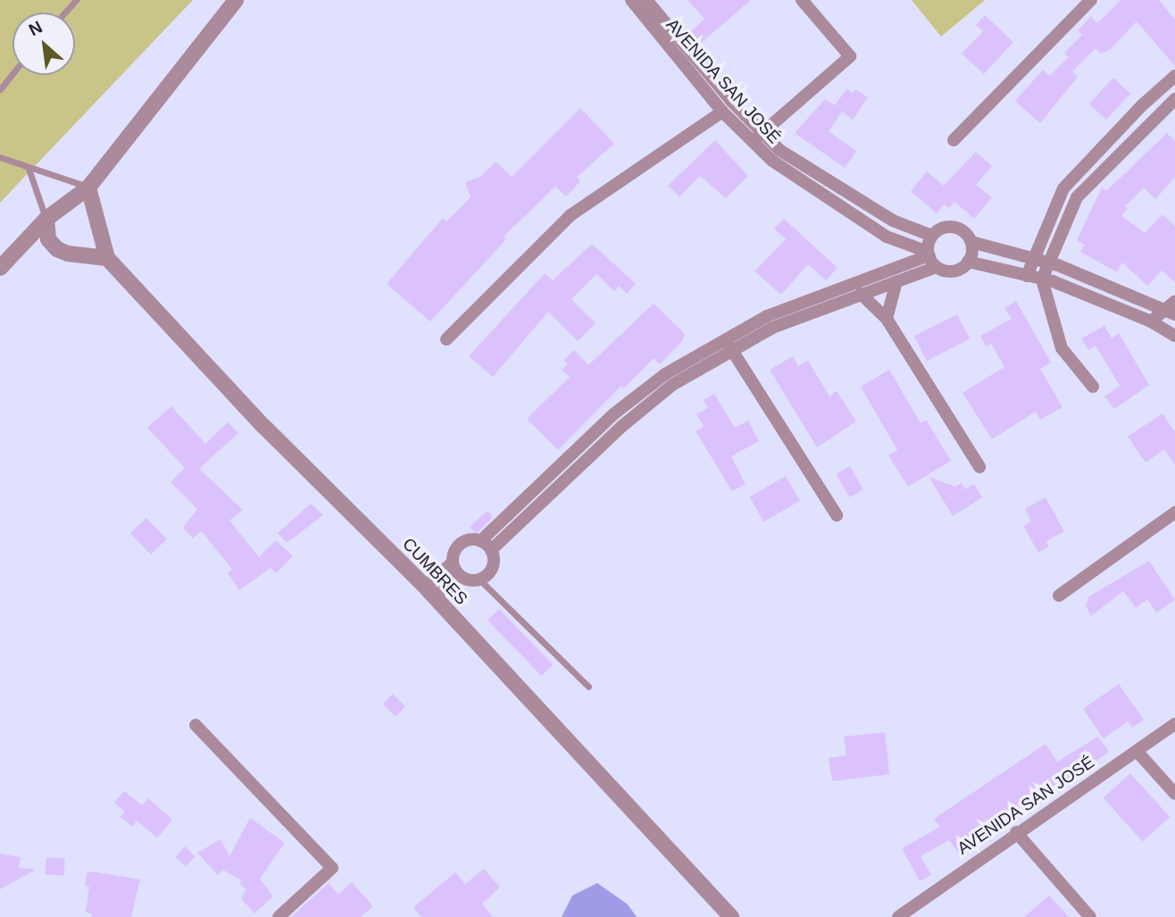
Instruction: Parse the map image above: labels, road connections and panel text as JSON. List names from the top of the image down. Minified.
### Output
{"streets":{"street":["AVENIDA SAN JOSÉ","CUMBRES"]},"north":"top left"}
